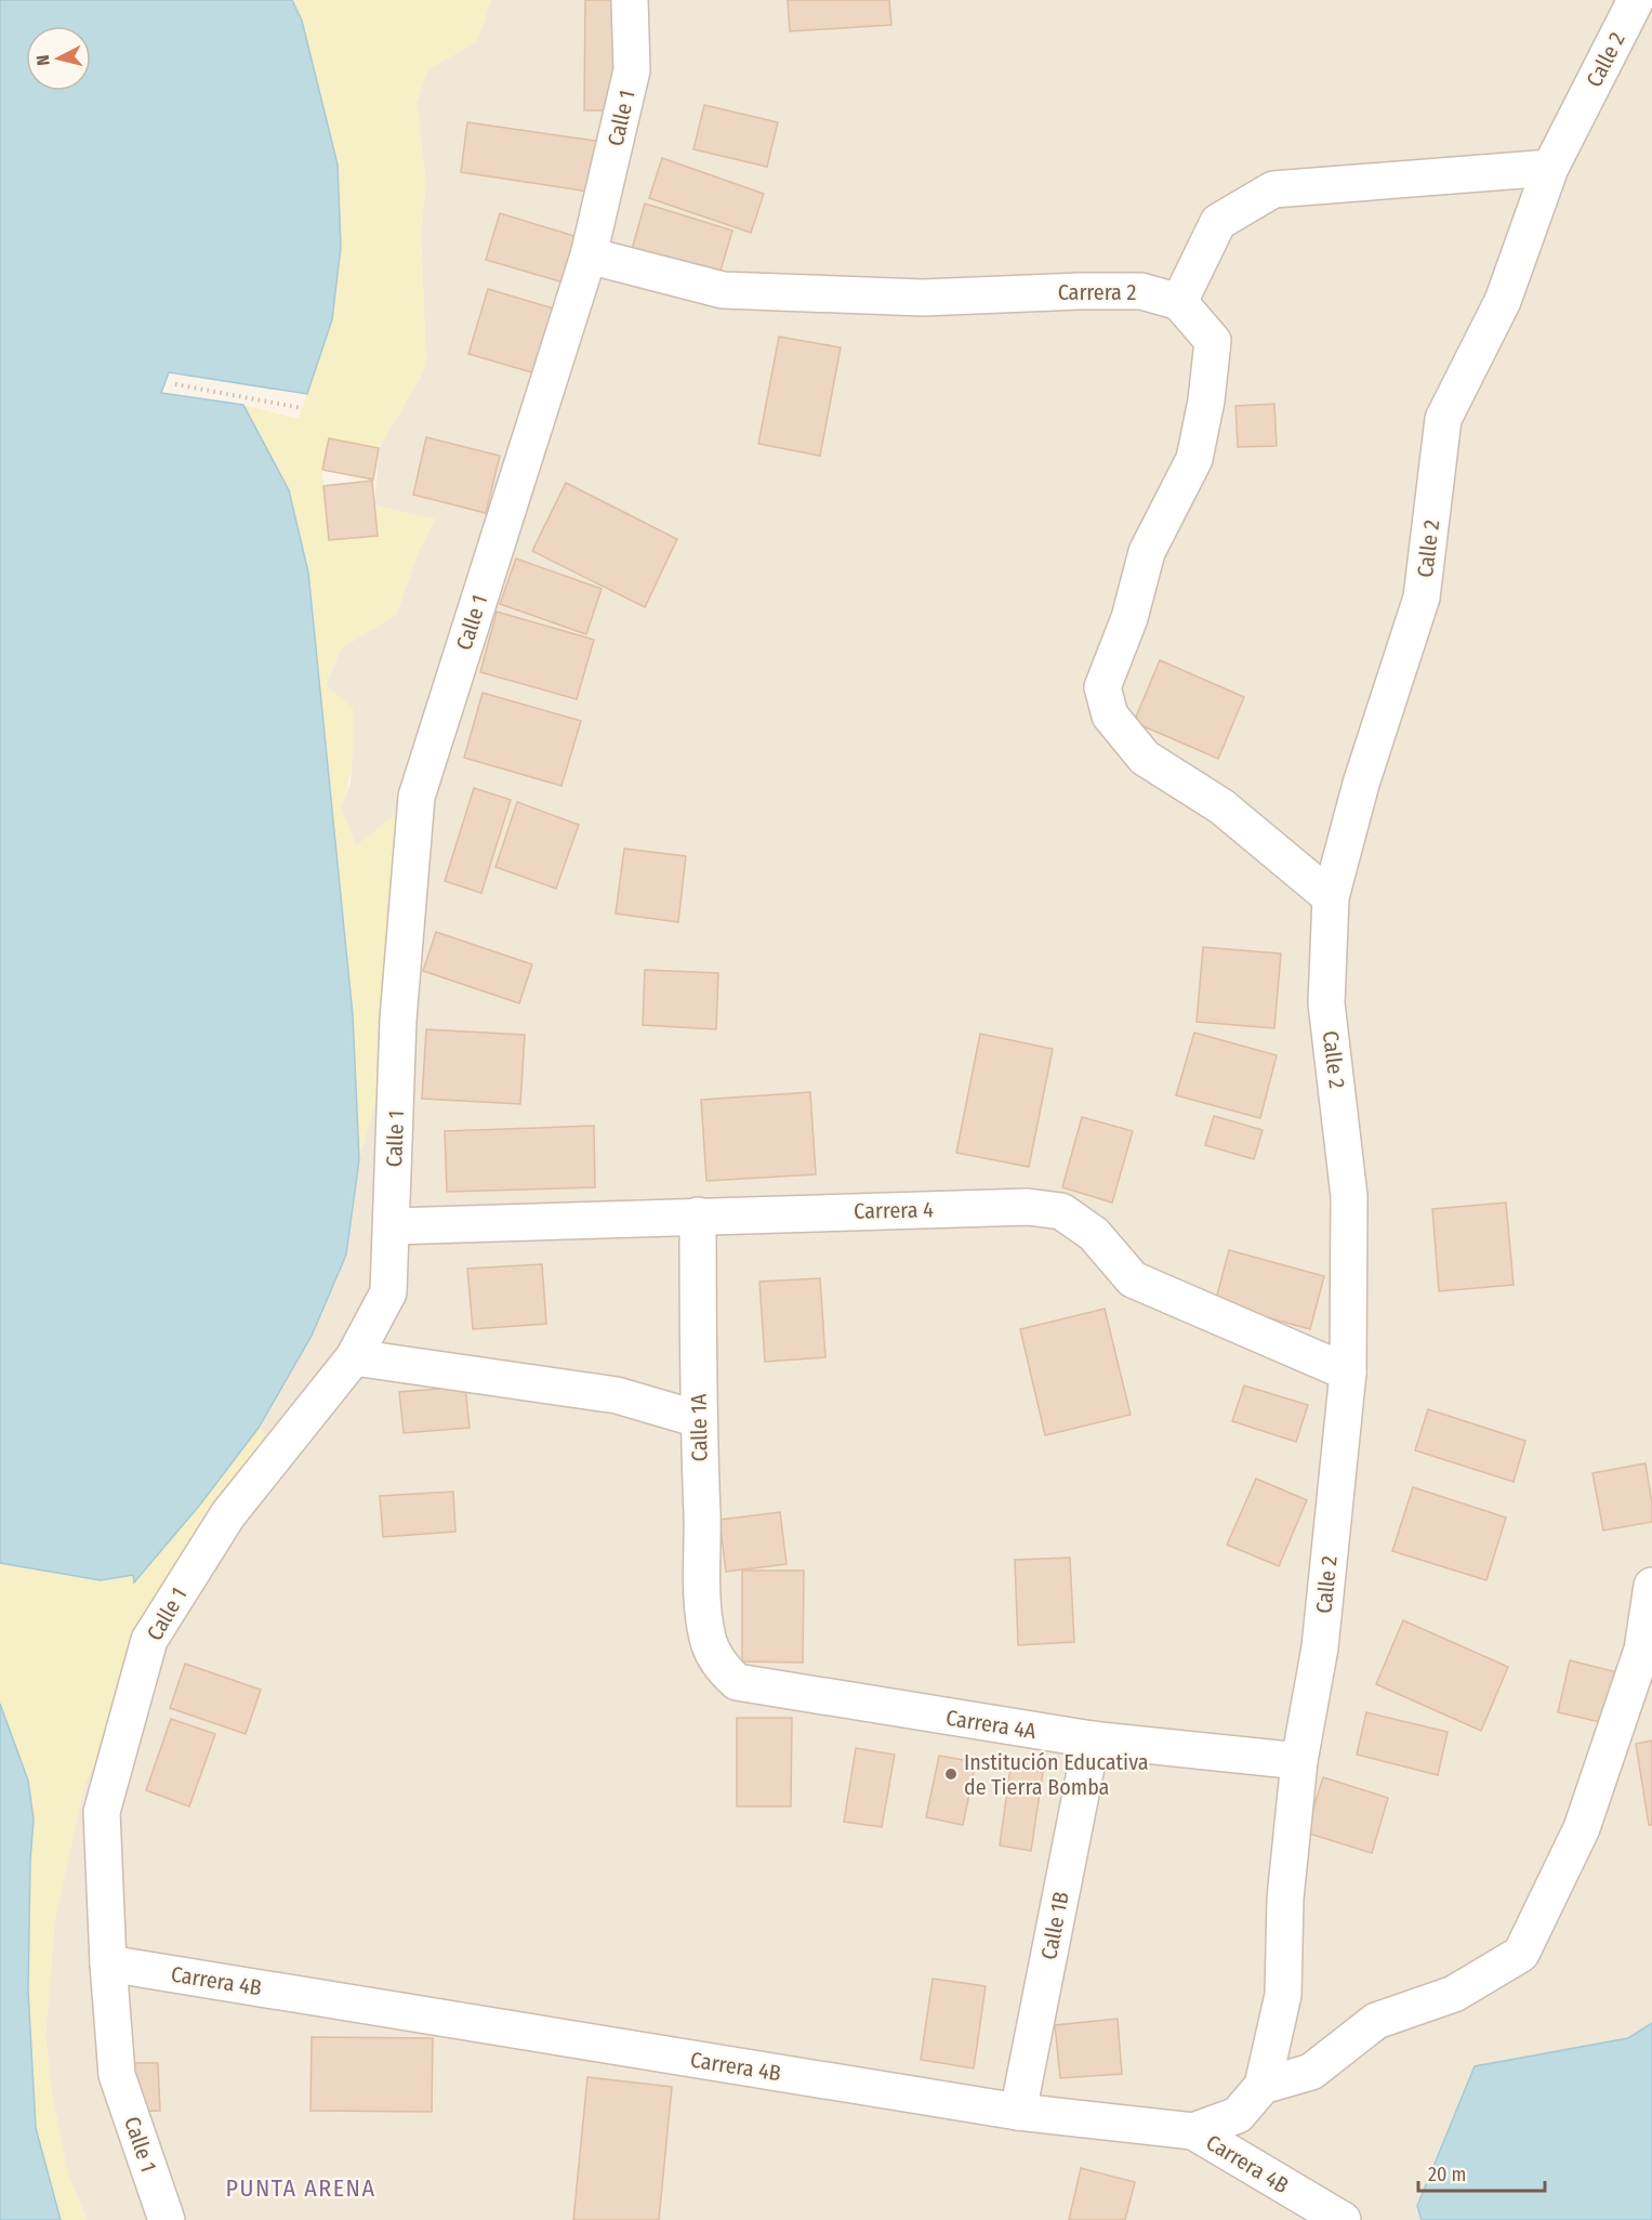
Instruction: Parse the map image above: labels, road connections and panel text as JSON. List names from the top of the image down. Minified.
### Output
{"streets":{"street":["Calle 2","Calle 1","Carrera 2","Carrera 4","Calle 1A","Carrera 4A","Calle 1B","Carrera 4B"]},"crossings":[["Calle 2","Carrera 4"],["Calle 2","Carrera 4A"],["Calle 2","Carrera 4B"],["Calle 1","Carrera 2"],["Calle 1","Carrera 4"],["Calle 1","Carrera 4B"],["Carrera 4","Calle 1A"],["Calle 1A","Carrera 4A"],["Carrera 4A","Calle 1B"],["Calle 1B","Carrera 4B"]],"districts":["PUNTA ARENA"],"places":["Institución Educativa de Tierra Bomba"],"scale_bar":"20 m","north":"left"}
